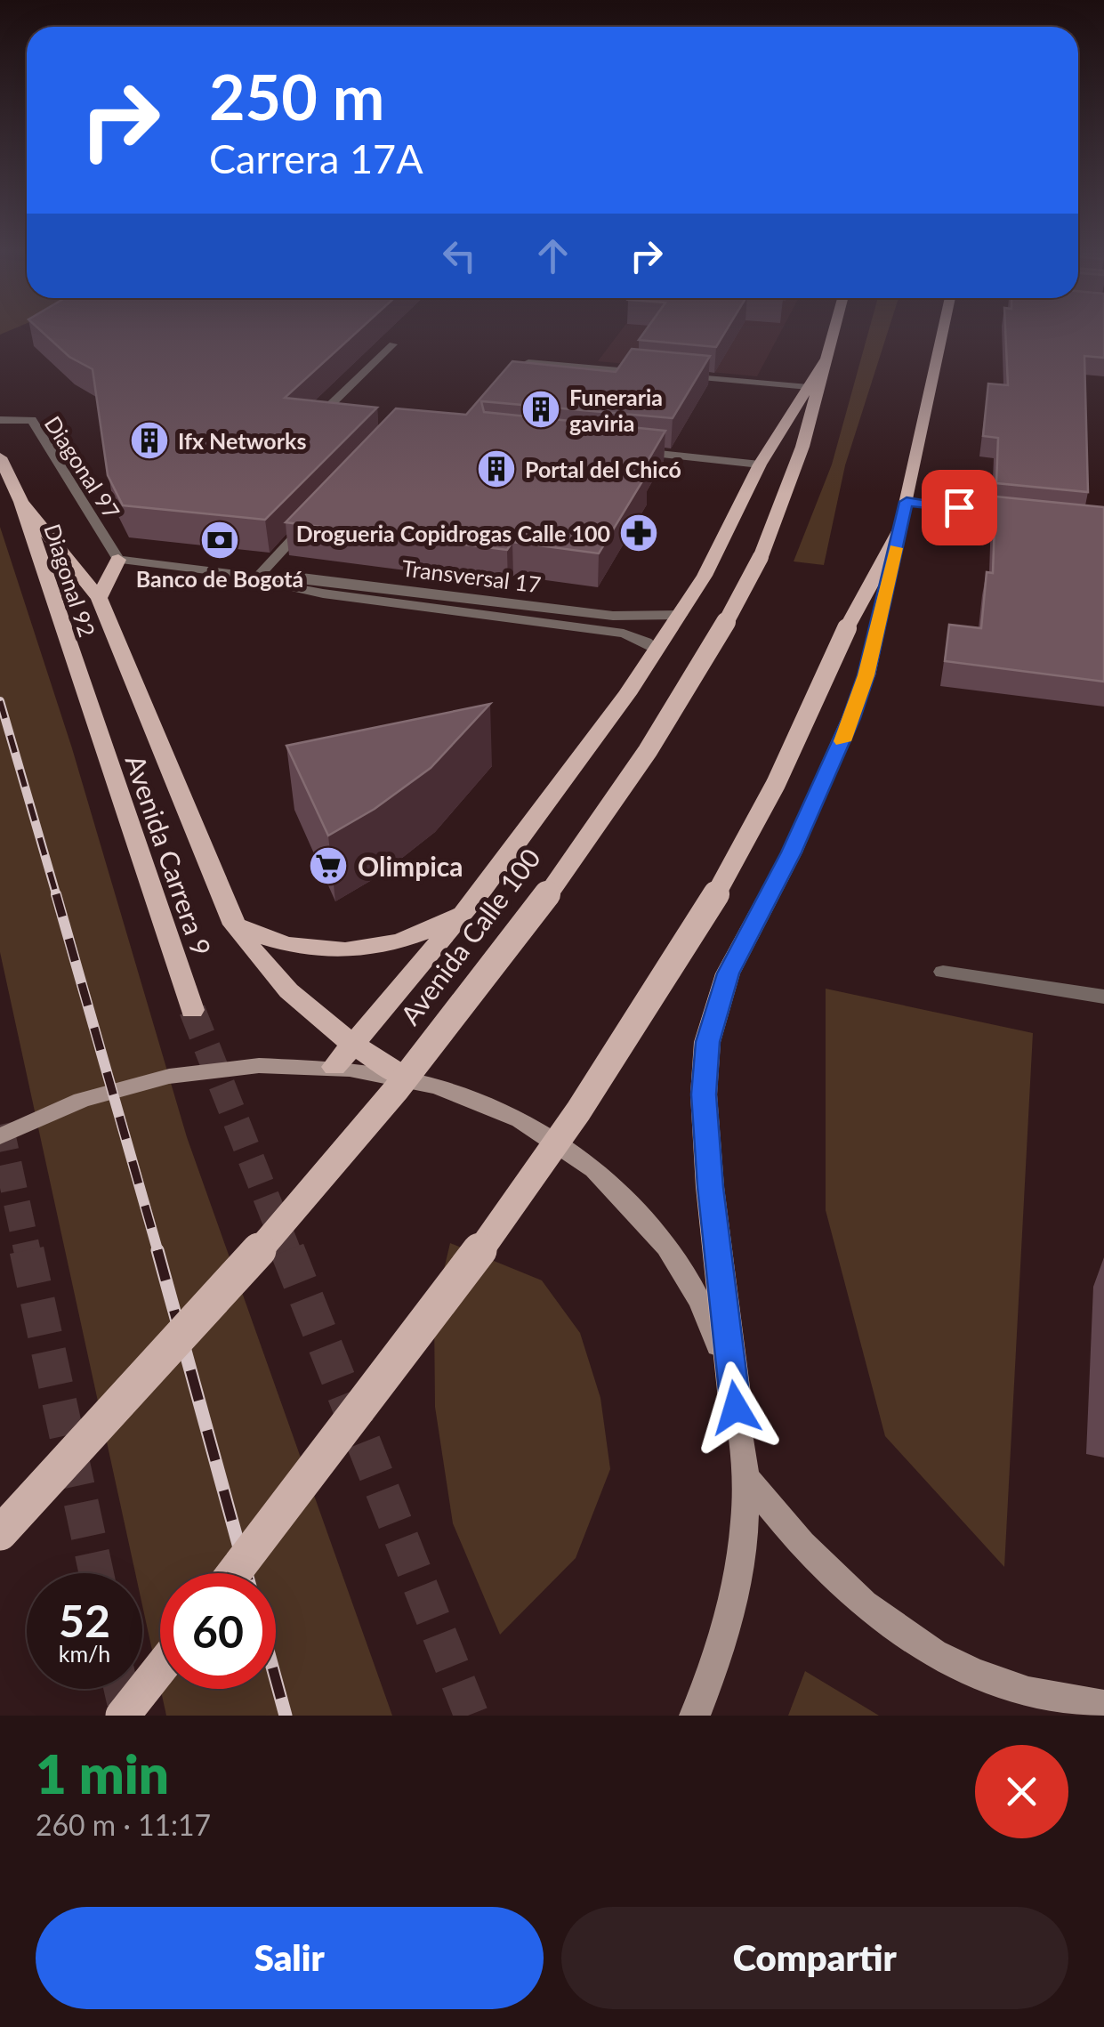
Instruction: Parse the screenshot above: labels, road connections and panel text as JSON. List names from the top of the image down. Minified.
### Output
{"streets":{"main road":["Diagonal 92","Avenida Carrera 9","Avenida Calle 100"],"street":["Diagonal 97","Transversal 17"]},"crossings":[["Diagonal 97","Transversal 17"],["Diagonal 92","Avenida Carrera 9"]],"places":{"building":["Funeraria gaviria","Ifx Networks","Portal del Chicó"],"pharmacy":["Drogueria Copidrogas Calle 100"],"bank":["Banco de Bogotá"],"supermarket":["Olimpica"]},"page":{"turn":["250 m","Carrera 17A"],"speed":"52 km/h","limit":"60","heading":["1 min","260 m · 11:17"],"buttons":["Salir","Compartir"]}}
